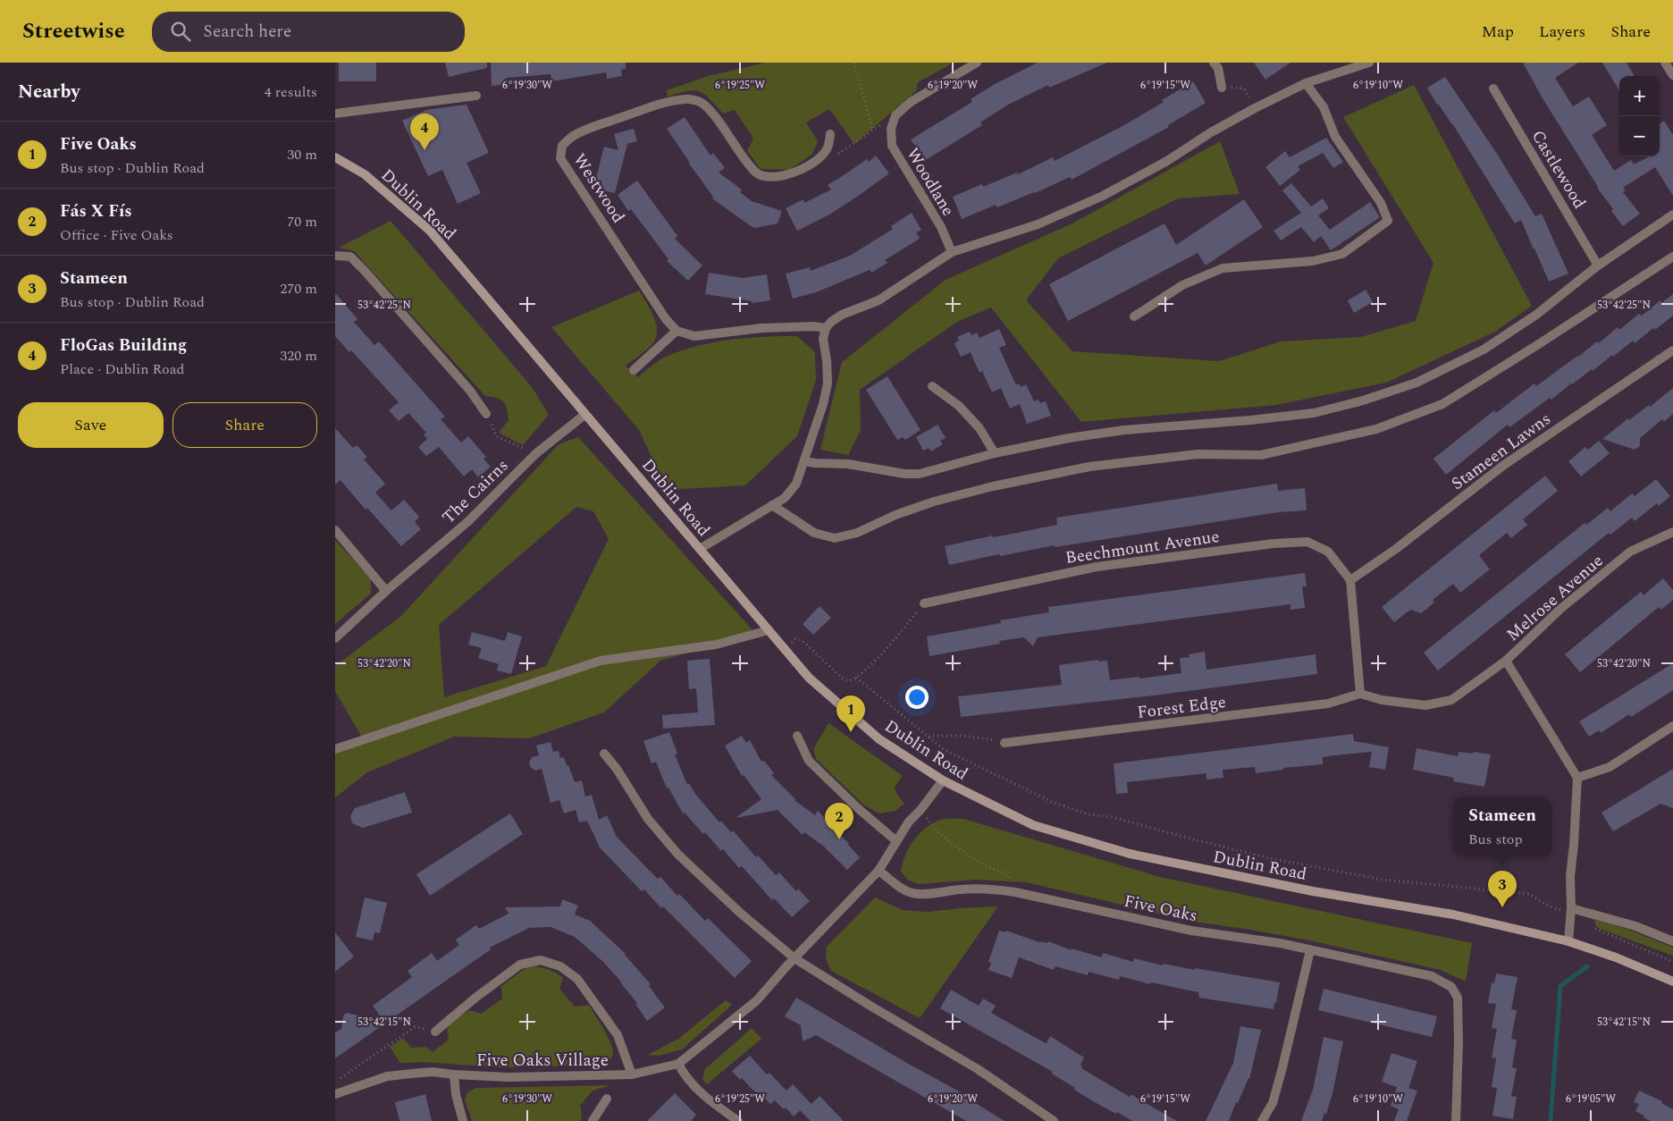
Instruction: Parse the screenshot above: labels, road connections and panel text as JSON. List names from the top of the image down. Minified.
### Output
{"streets":{"main road":["Dublin Road"],"street":["Castlewood","Woodlane","Westwood","Stameen Lawns","The Cairns","Beechmount Avenue","Melrose Avenue","Forest Edge","Five Oaks","Five Oaks Village"]},"crossings":[["Dublin Road","The Cairns"],["Stameen Lawns","Beechmount Avenue"]],"page":{"header":"Streetwise","search":"Search here","nav":["Map","Layers","Share"],"heading":["Nearby","4 results"],"map_buttons":["+","−"],"pins":["4","1","2","3"],"list":[{"mark":"1","name":"Five Oaks","note":"Bus stop · Dublin Road","value":"30 m"},{"mark":"2","name":"Fás X Fís","note":"Office · Five Oaks","value":"70 m"},{"mark":"3","name":"Stameen","note":"Bus stop · Dublin Road","value":"270 m"},{"mark":"4","name":"FloGas Building","note":"Place · Dublin Road","value":"320 m"}],"buttons":["Save","Share"],"popup":["Stameen","Bus stop"]},"coordinates":["6°19'30\"W","6°19'25\"W","6°19'20\"W","6°19'15\"W","6°19'10\"W","53°42'25\"N","53°42'20\"N","53°42'15\"N","6°19'05\"W"]}
